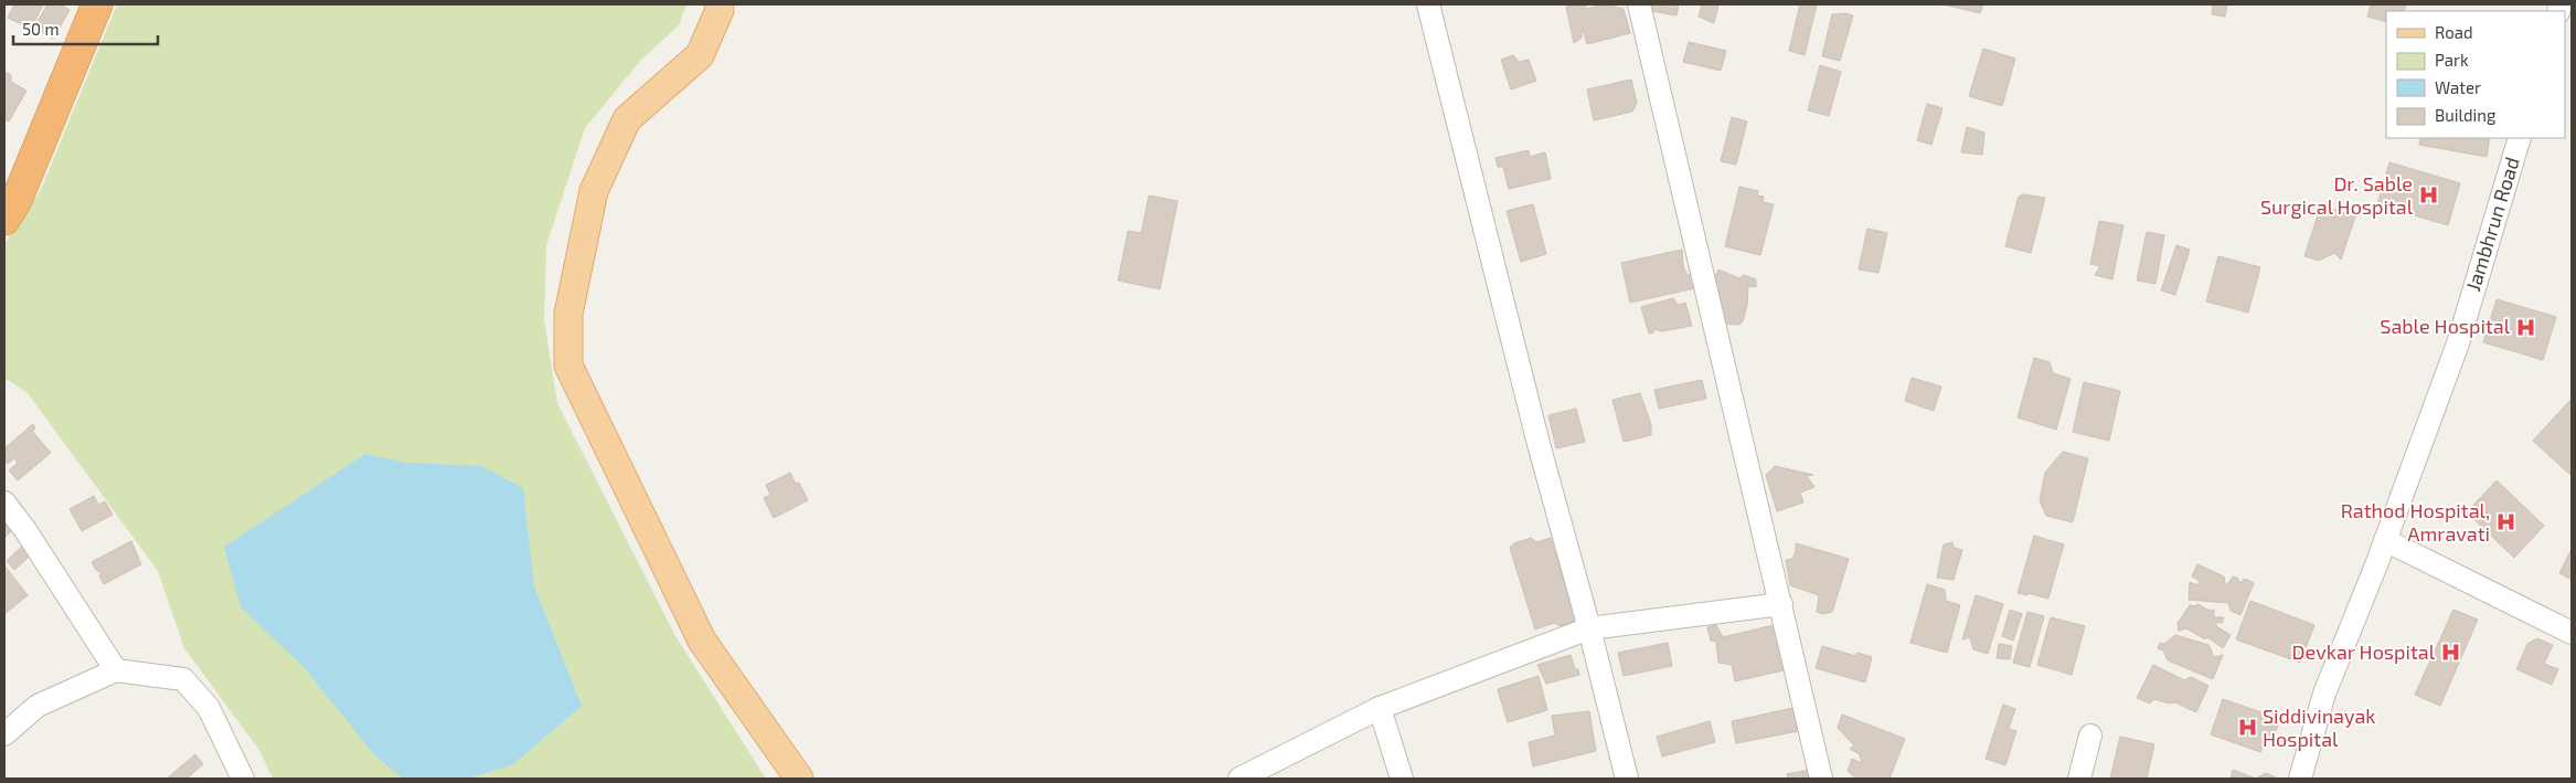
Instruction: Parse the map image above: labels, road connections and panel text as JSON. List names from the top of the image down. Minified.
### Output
{"streets":{"street":["Jambhrun Road"]},"places":{"hospital":["Dr. Sable Surgical Hospital","Sable Hospital","Rathod Hospital, Amravati","Devkar Hospital","Siddivinayak Hospital"]},"legend":["Road","Park","Water","Building"],"scale_bar":"50 m"}
